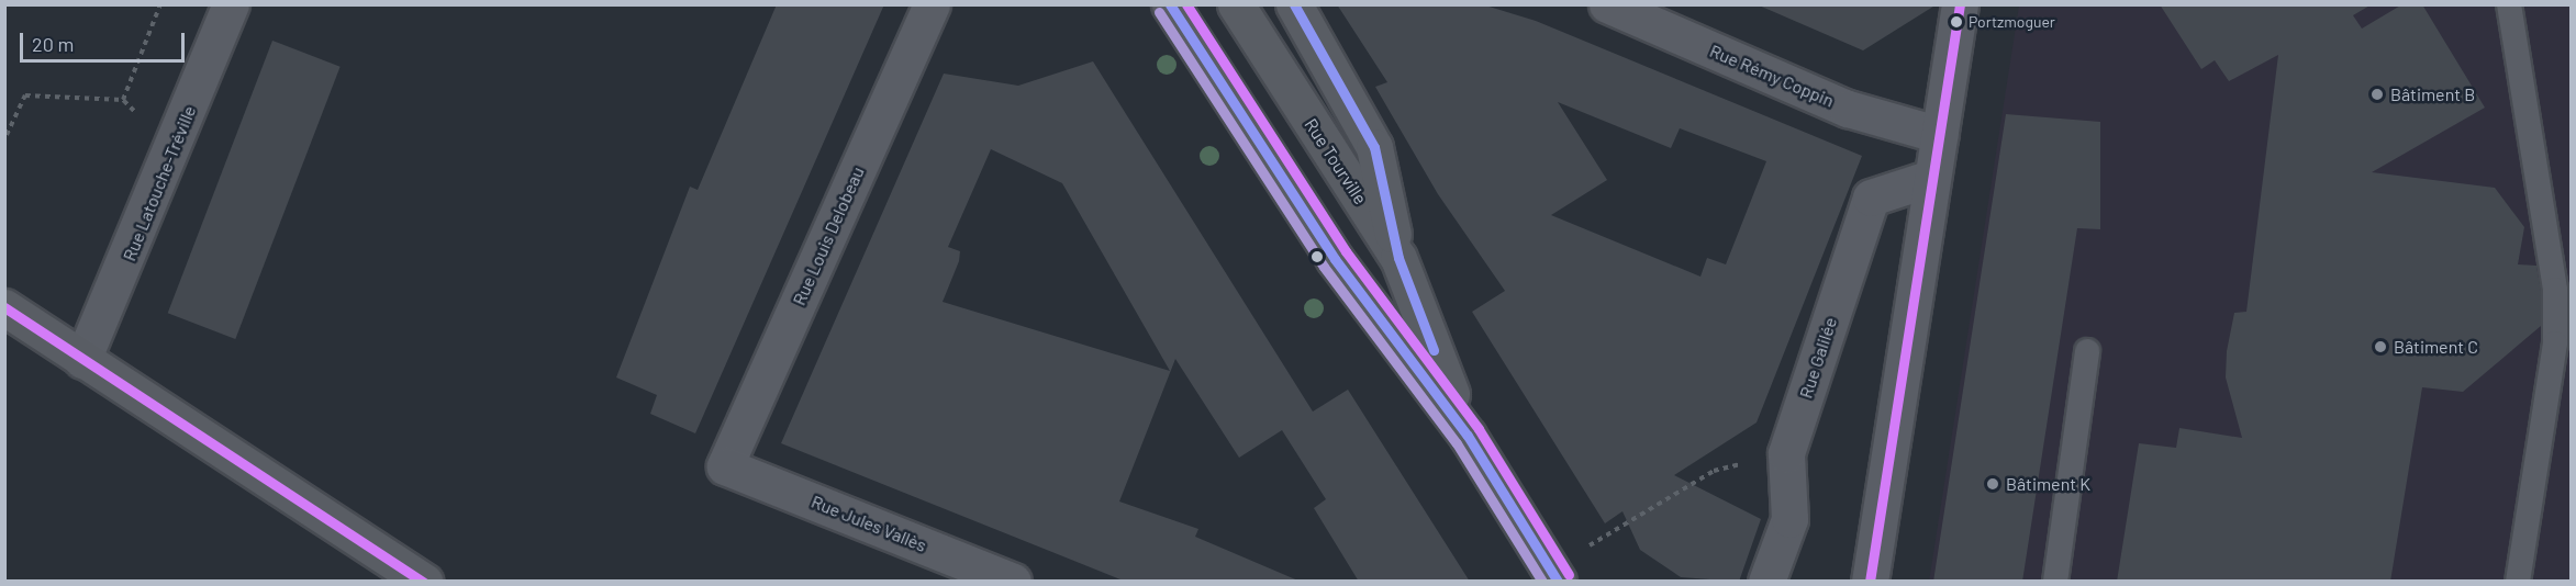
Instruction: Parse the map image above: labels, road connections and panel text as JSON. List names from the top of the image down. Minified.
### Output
{"streets":{"main road":["Rue Tourville"],"street":["Rue Rémy Coppin","Rue Latouche-Tréville","Rue Louis Delobeau","Rue Galilée","Rue Jules Vallès"]},"crossings":[["Rue Louis Delobeau","Rue Jules Vallès"]],"places":["Portzmoguer","Bâtiment B","Bâtiment C","Bâtiment K"],"scale_bar":"20 m"}
